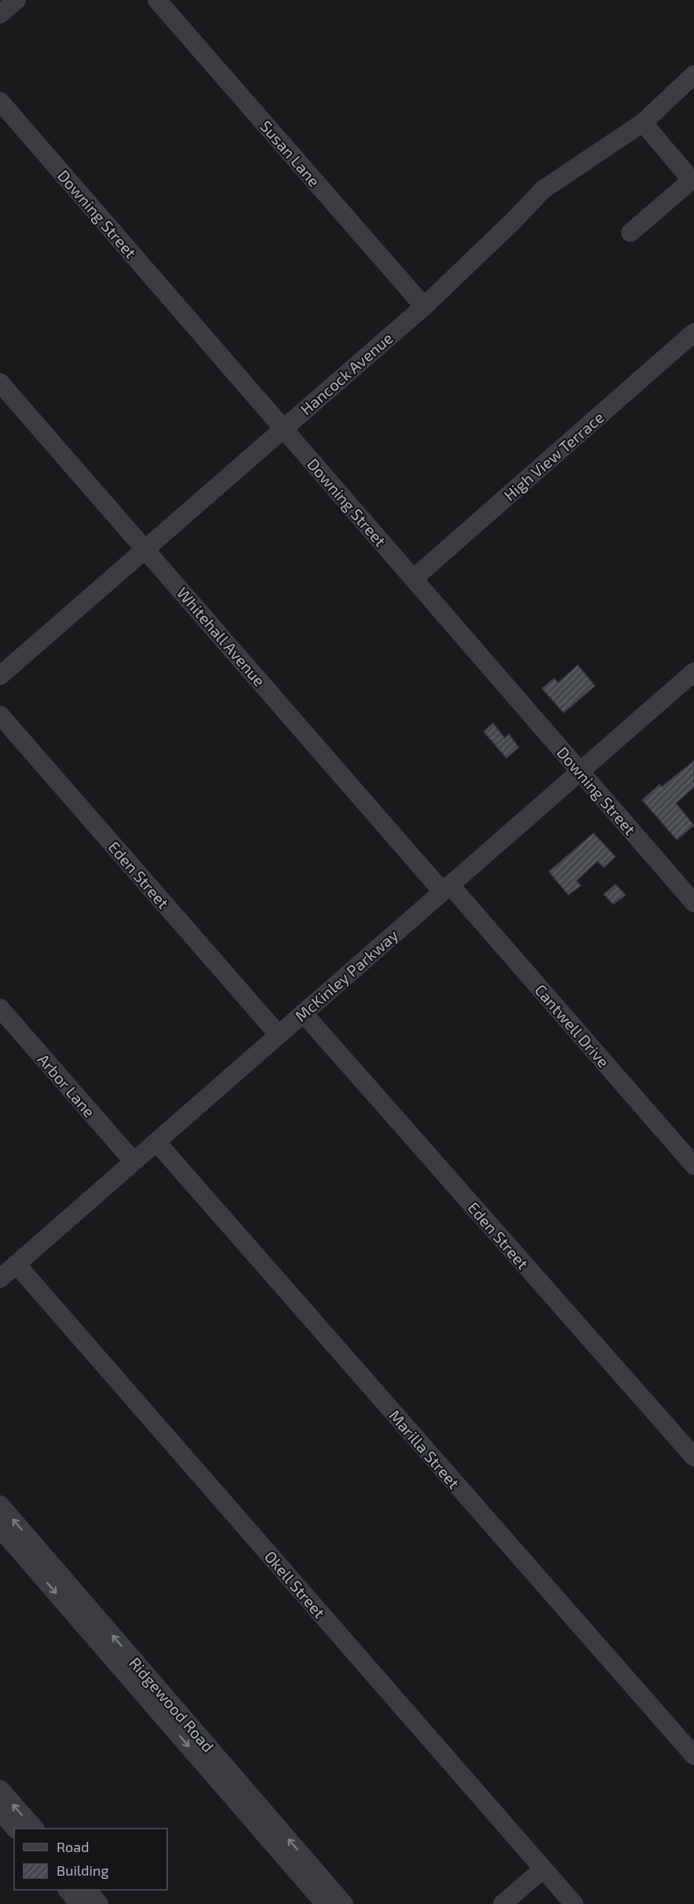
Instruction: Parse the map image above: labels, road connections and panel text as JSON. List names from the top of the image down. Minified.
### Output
{"streets":{"street":["Susan Lane","Downing Street","Hancock Avenue","High View Terrace","Whitehall Avenue","Eden Street","McKinley Parkway","Cantwell Drive","Arbor Lane","Marilla Street","Okell Street","Ridgewood Road"]},"crossings":[["Susan Lane","Hancock Avenue"],["Downing Street","Hancock Avenue"],["Downing Street","High View Terrace"],["Downing Street","McKinley Parkway"],["Hancock Avenue","Whitehall Avenue"],["Whitehall Avenue","McKinley Parkway"],["Whitehall Avenue","Cantwell Drive"],["Eden Street","McKinley Parkway"],["McKinley Parkway","Cantwell Drive"],["McKinley Parkway","Arbor Lane"],["McKinley Parkway","Marilla Street"],["McKinley Parkway","Okell Street"]],"legend":["Road","Building"]}
